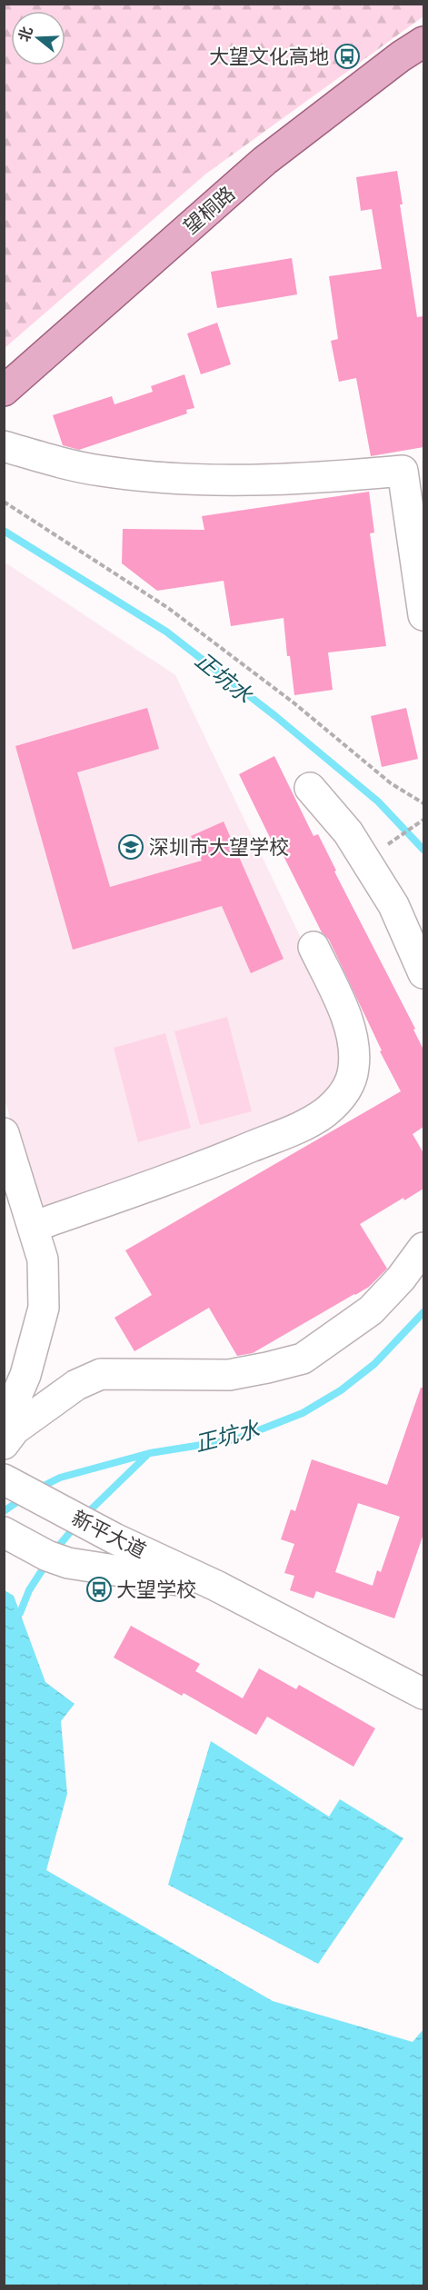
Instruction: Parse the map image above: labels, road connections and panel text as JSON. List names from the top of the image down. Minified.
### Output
{"streets":{"main road":["望桐路"],"street":["新平大道"]},"water":["正坑水"],"places":{"bus stop":["大望文化高地","大望学校"],"school or university":["深圳市大望学校"]},"north":"left"}
